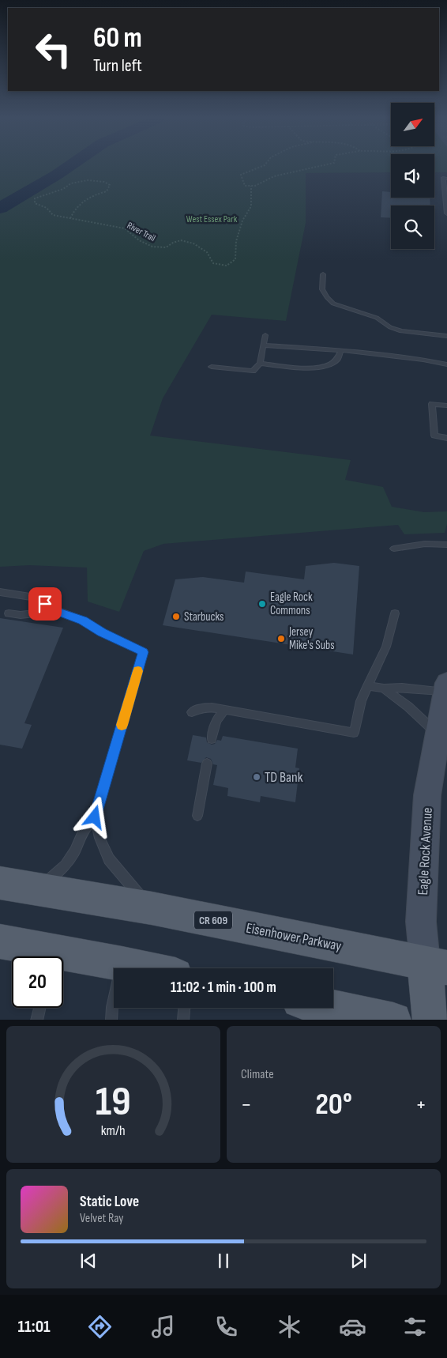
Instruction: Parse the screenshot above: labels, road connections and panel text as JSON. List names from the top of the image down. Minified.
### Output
{"streets":{"main road":["Eagle Rock Avenue","CR 609","Eisenhower Parkway"],"path":["River Trail"]},"crossings":[["Eagle Rock Avenue","Eisenhower Parkway"]],"parks":["West Essex Park"],"places":["Eagle Rock Commons","Starbucks","Jersey Mike's Subs","TD Bank"],"north":"top right","page":{"turn":["60 m","Turn left"],"limit":"20","trip":"11:02 · 1 min · 100 m","tile":"Climate","heat":["−","20°","+"],"song":["Static Love","Velvet Ray"],"tabs":"11:01","gauge":["19","km/h"]}}
